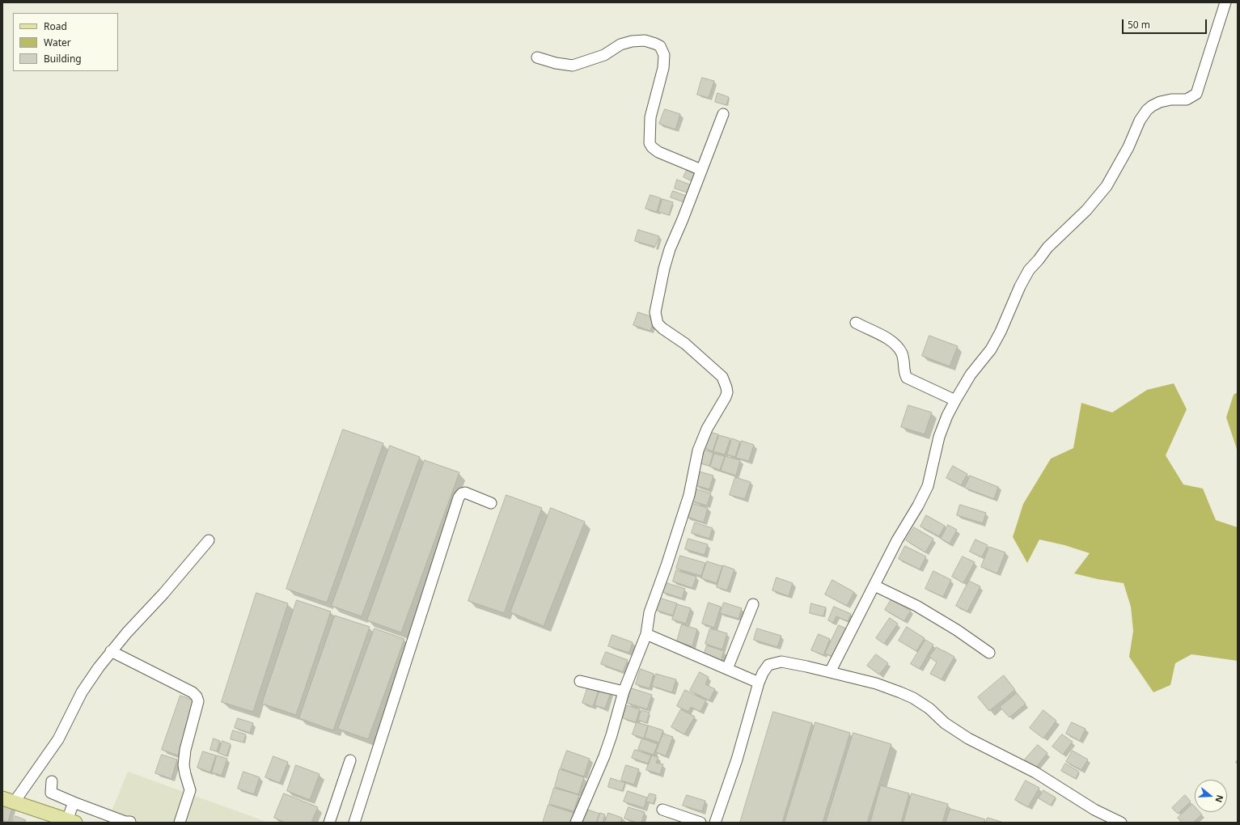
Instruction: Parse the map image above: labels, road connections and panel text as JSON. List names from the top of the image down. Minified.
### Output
{"legend":["Road","Water","Building"],"scale_bar":"50 m","north":"right"}
